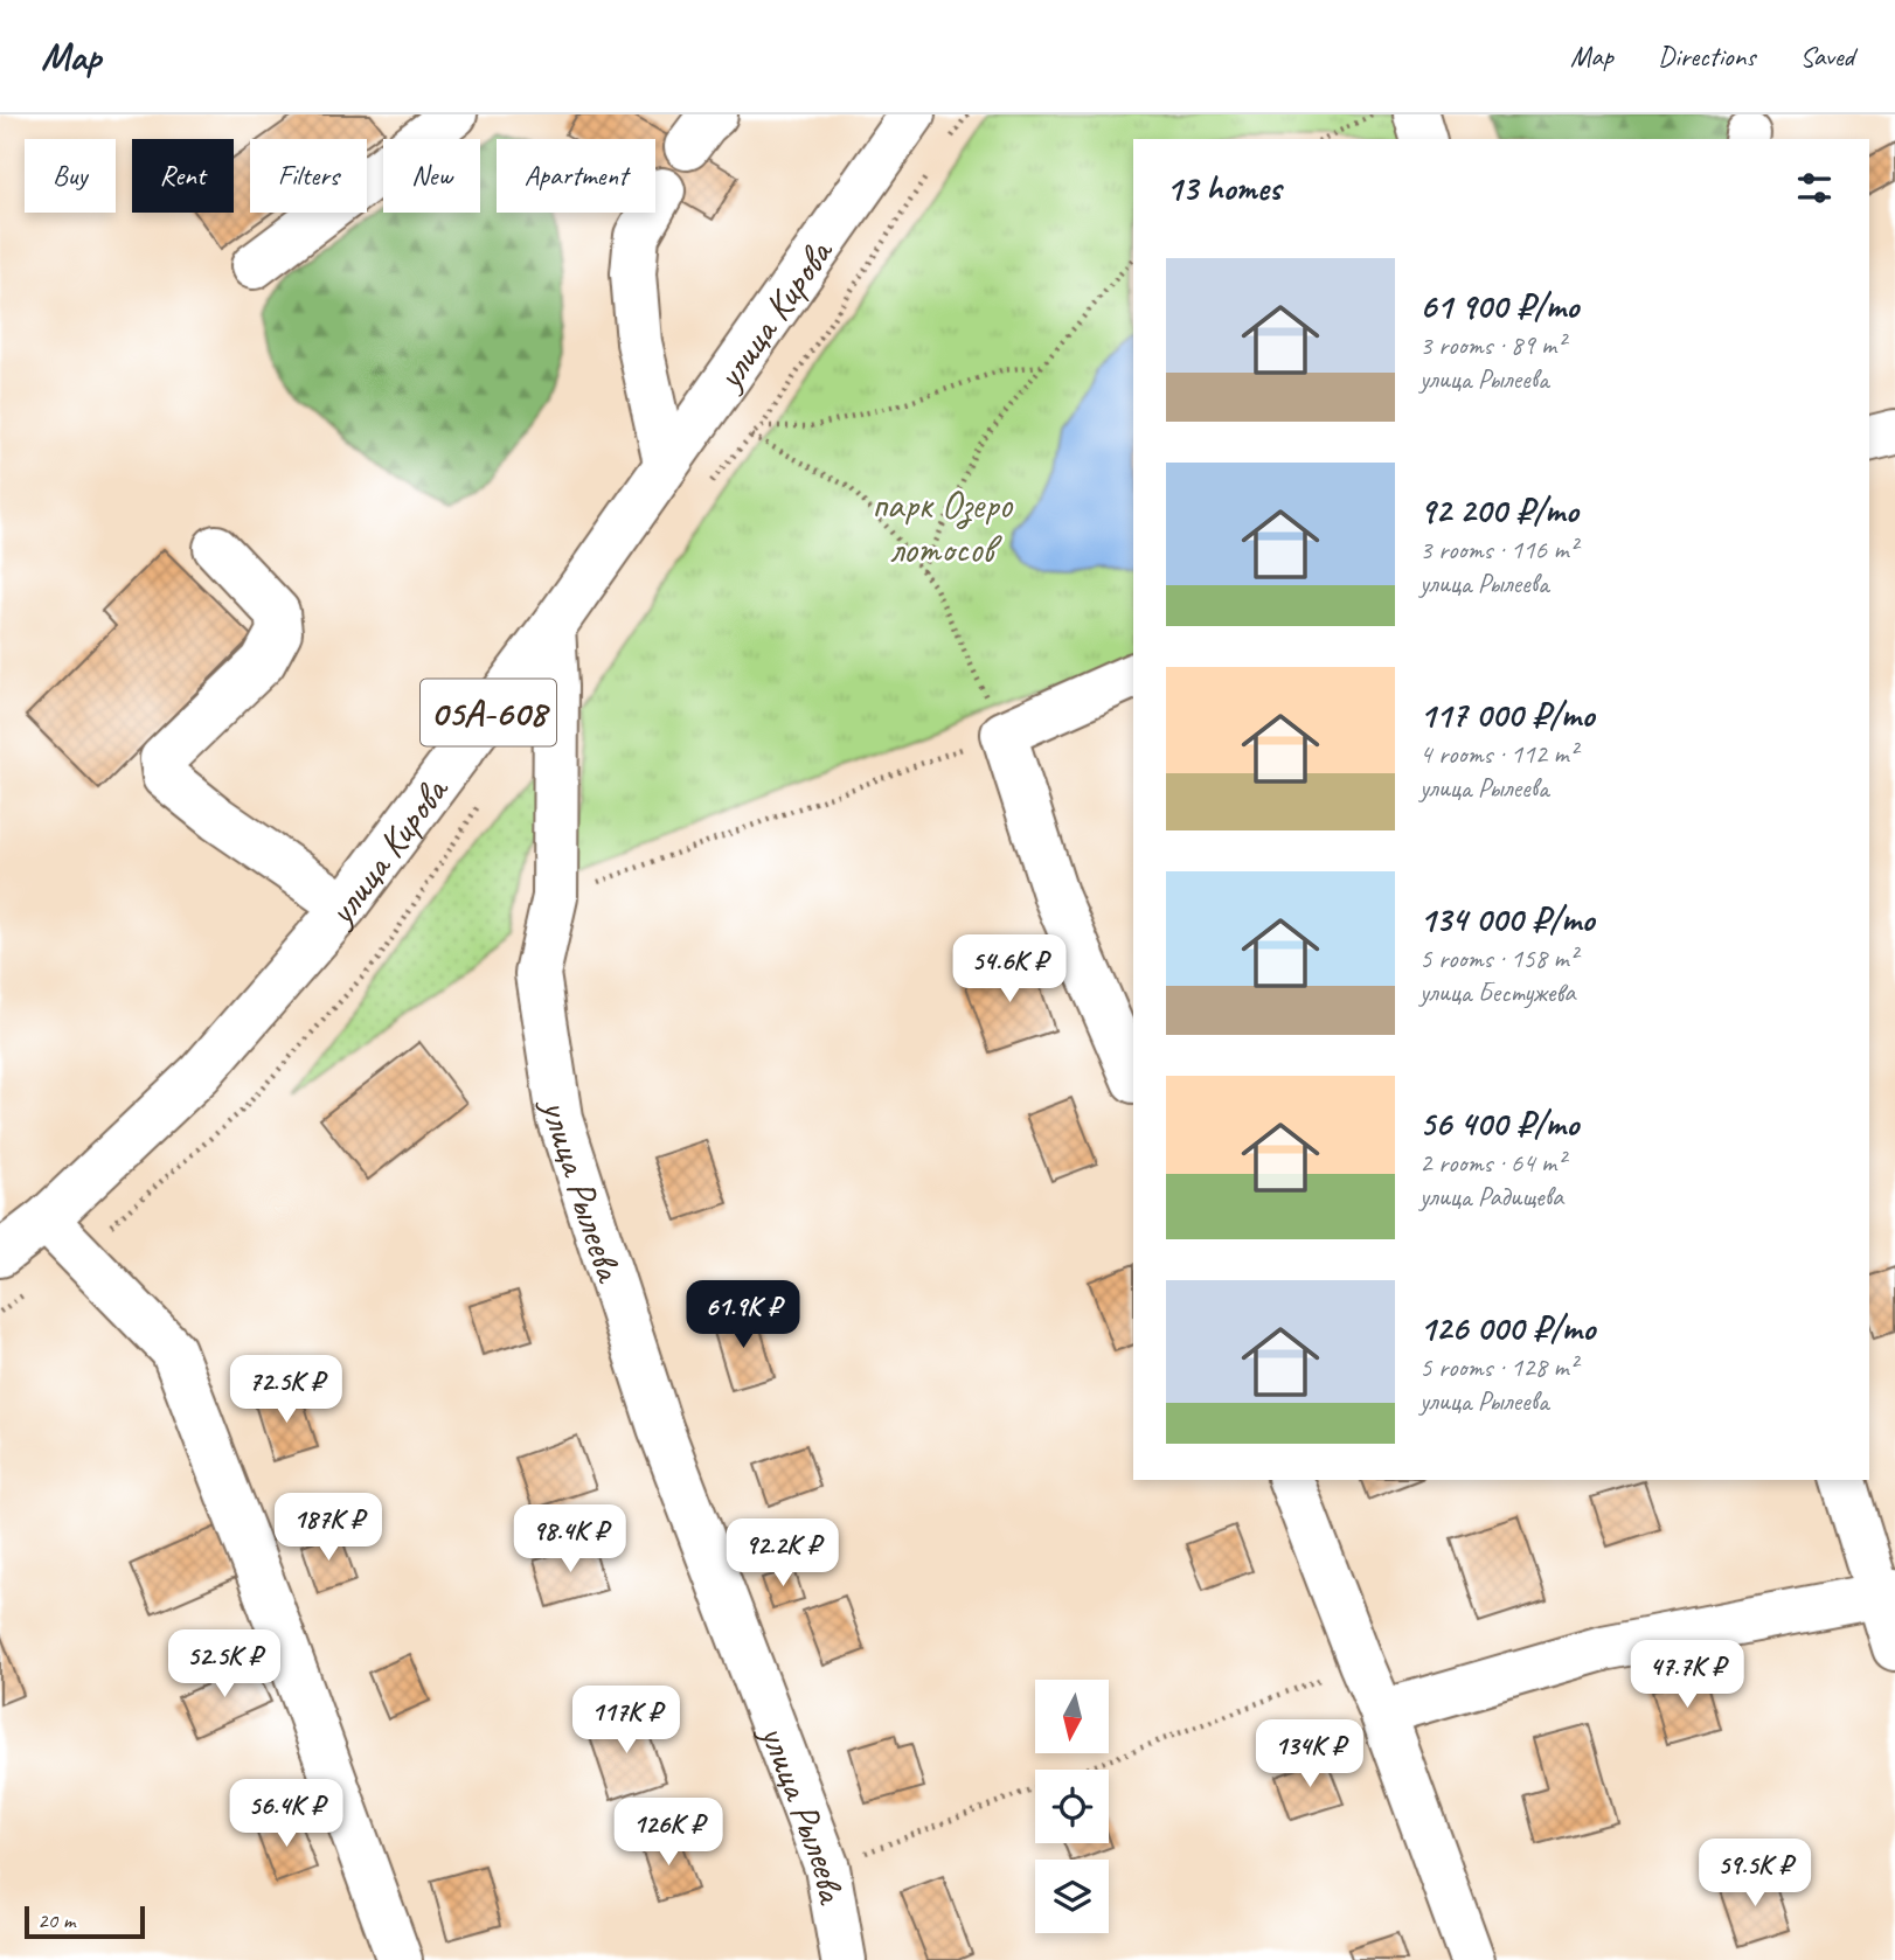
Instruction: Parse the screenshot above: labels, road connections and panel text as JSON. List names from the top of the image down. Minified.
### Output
{"streets":{"street":["улица Кирова","05А-608","улица Рылеева"]},"crossings":[["улица Кирова","улица Рылеева"]],"parks":["парк Озеро лотосов"],"scale_bar":"20 m","north":"bottom","page":{"header":"Map","nav":["Map","Directions","Saved"],"chip":["Buy","Rent","Filters","New","Apartment"],"heading":"13 homes","list":[{"name":"61 900 ₽/mo","note":"3 rooms · 89 m² · улица Рылеева"},{"name":"92 200 ₽/mo","note":"3 rooms · 116 m² · улица Рылеева"},{"name":"117 000 ₽/mo","note":"4 rooms · 112 m² · улица Рылеева"},{"name":"134 000 ₽/mo","note":"5 rooms · 158 m² · улица Бестужева"},{"name":"56 400 ₽/mo","note":"2 rooms · 64 m² · улица Радищева"},{"name":"126 000 ₽/mo","note":"5 rooms · 128 m² · улица Рылеева"}],"price":["54.6K ₽","61.9K ₽","72.5K ₽","187K ₽","98.4K ₽","92.2K ₽","52.5K ₽","47.7K ₽","117K ₽","134K ₽","56.4K ₽","126K ₽","59.5K ₽"],"scale":"20 m"}}
